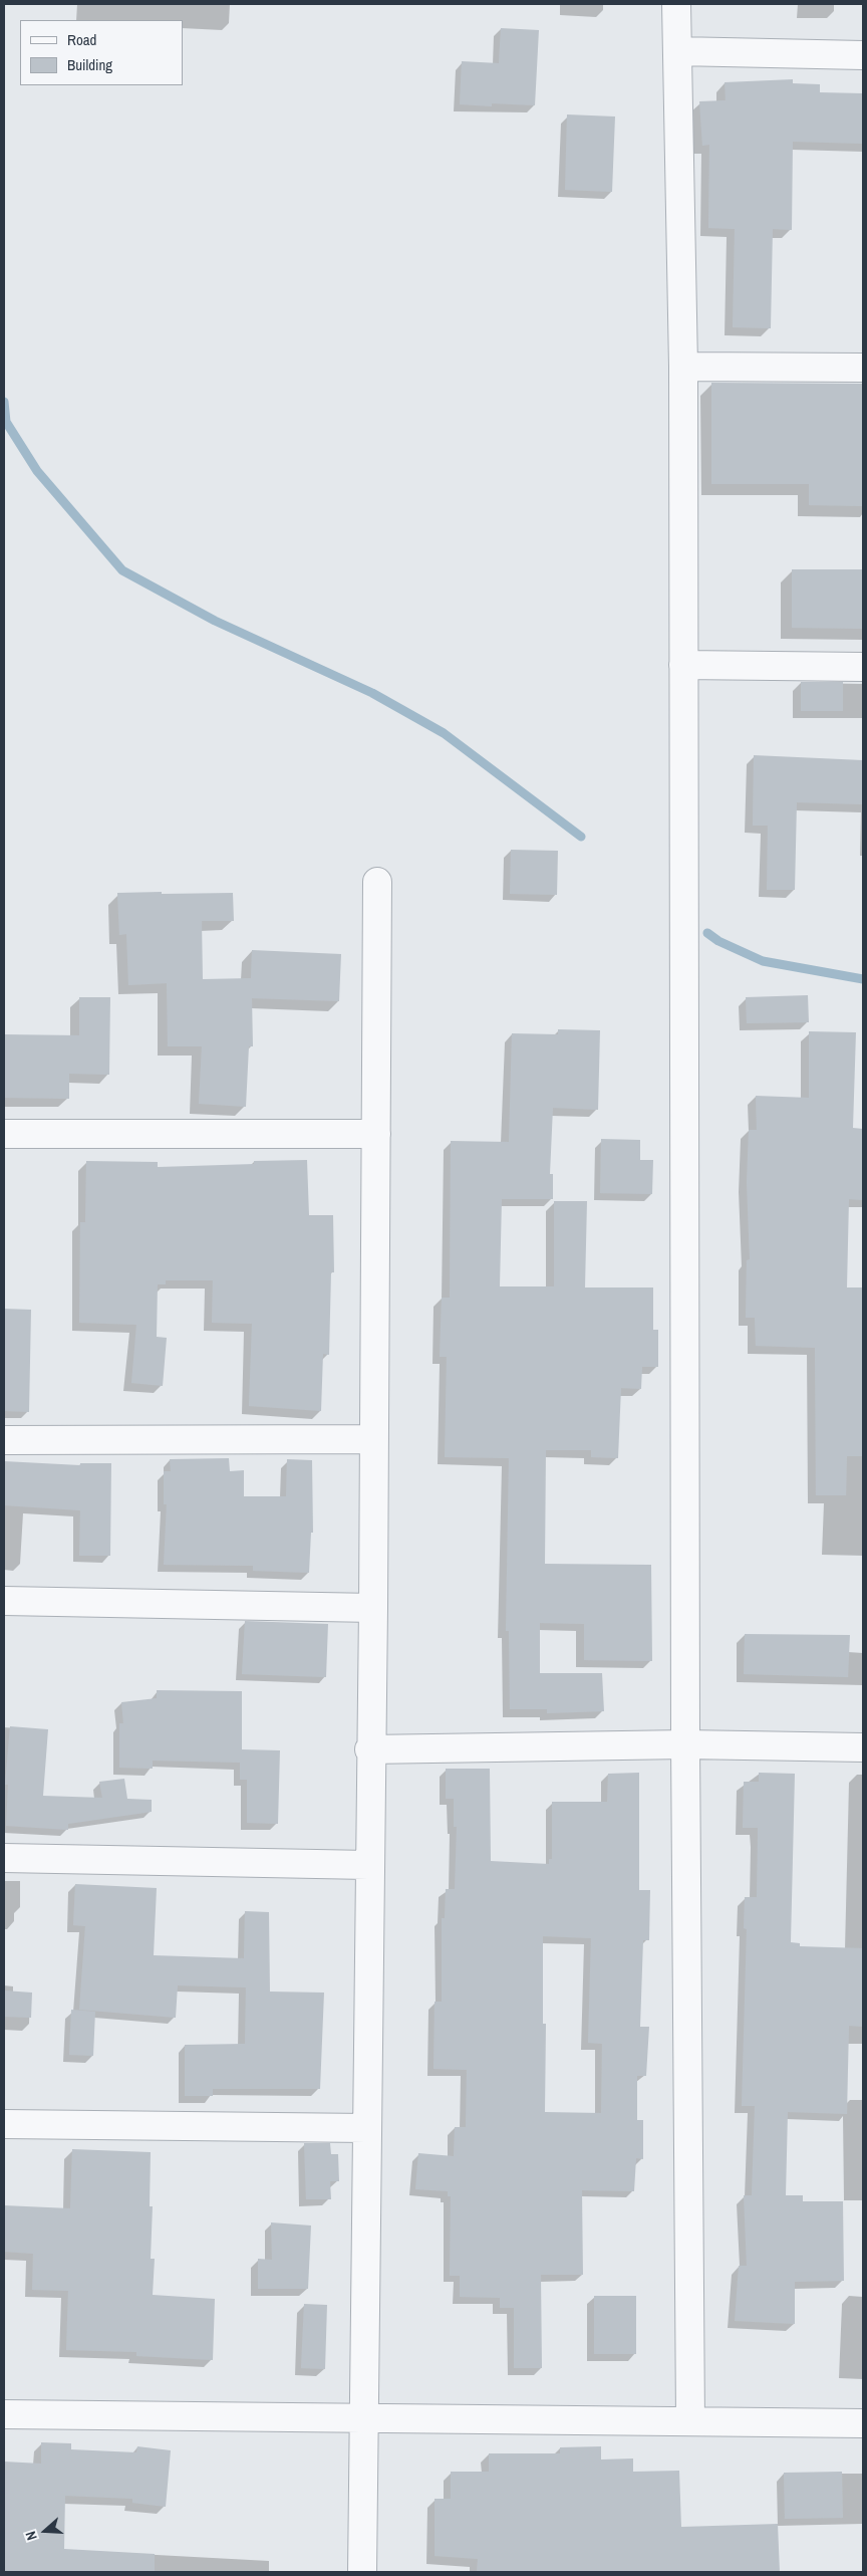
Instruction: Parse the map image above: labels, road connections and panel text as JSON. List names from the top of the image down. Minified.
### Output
{"legend":["Road","Building"],"north":"left"}
